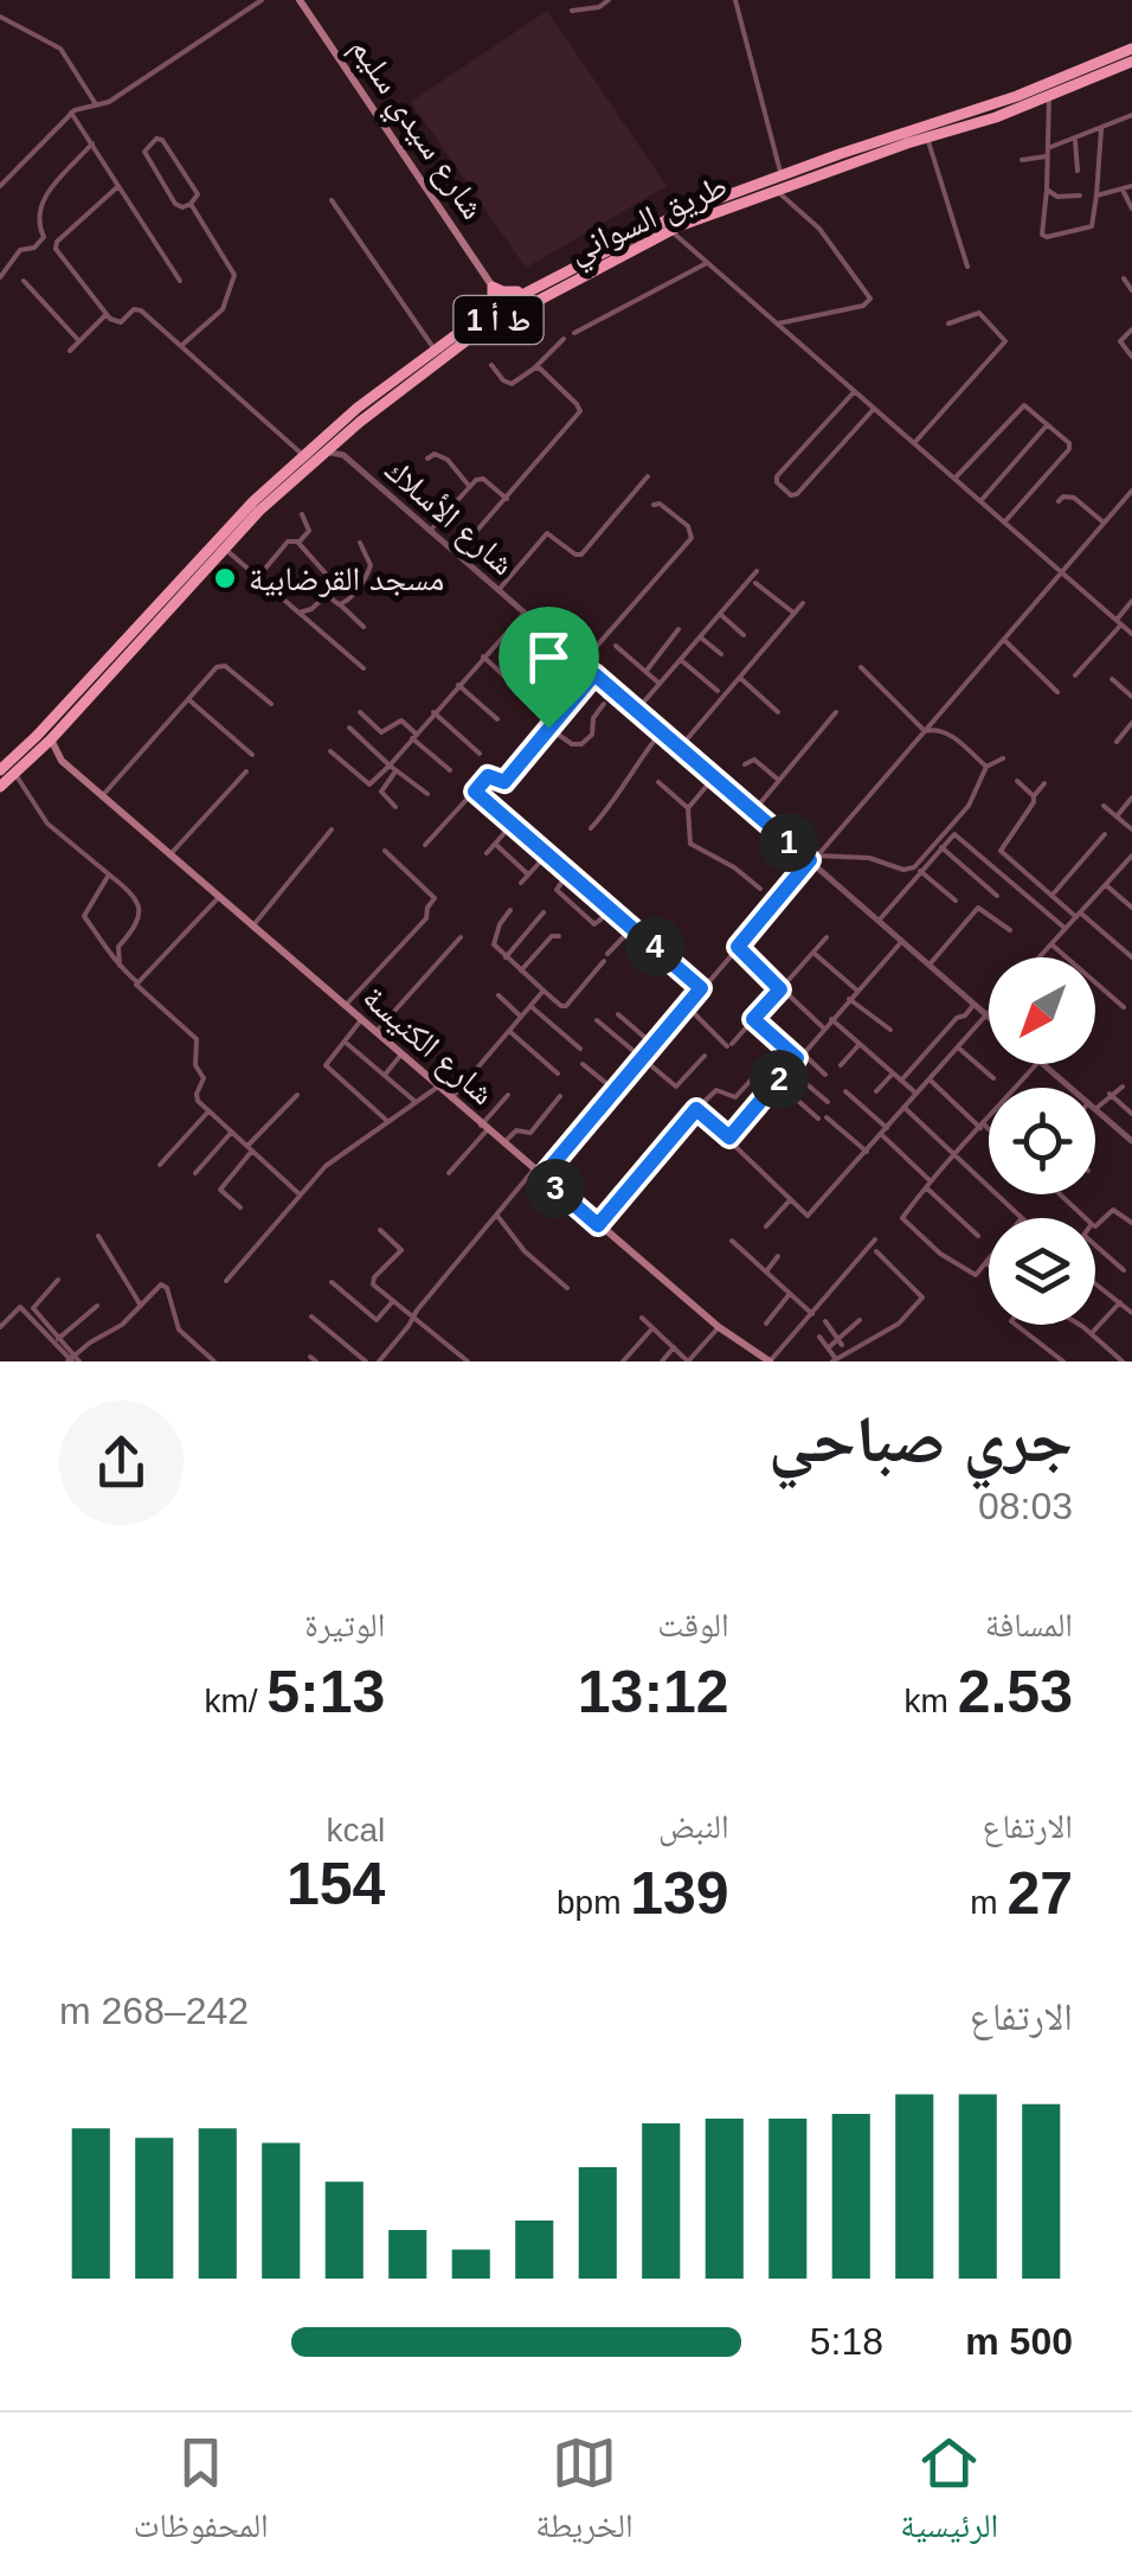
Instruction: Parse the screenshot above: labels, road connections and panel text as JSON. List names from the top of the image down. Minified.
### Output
{"streets":{"highway":["طريق السواني","ط أ 1"],"main road":["شارع سيدي سليم","شارع الكنيسة"],"street":["شارع الأسلاك"]},"crossings":[["طريق السواني","شارع الأسلاك"],["طريق السواني","شارع الكنيسة"]],"places":["مسجد القرضابية"],"north":"bottom left","page":{"pins":["1","4","2","3"],"heading":["جري صباحي","08:03"],"stats":[["المسافة","2.53 km"],["الوقت","13:12"],["الوتيرة","5:13 /km"],["الارتفاع","27 m"],["النبض","139 bpm"],["kcal","154"]],"chart":["الارتفاع","242–268 m"],"list":[{"name":"500 m","note":"5:18"}],"tabs":["الرئيسية","الخريطة","المحفوظات"]}}
